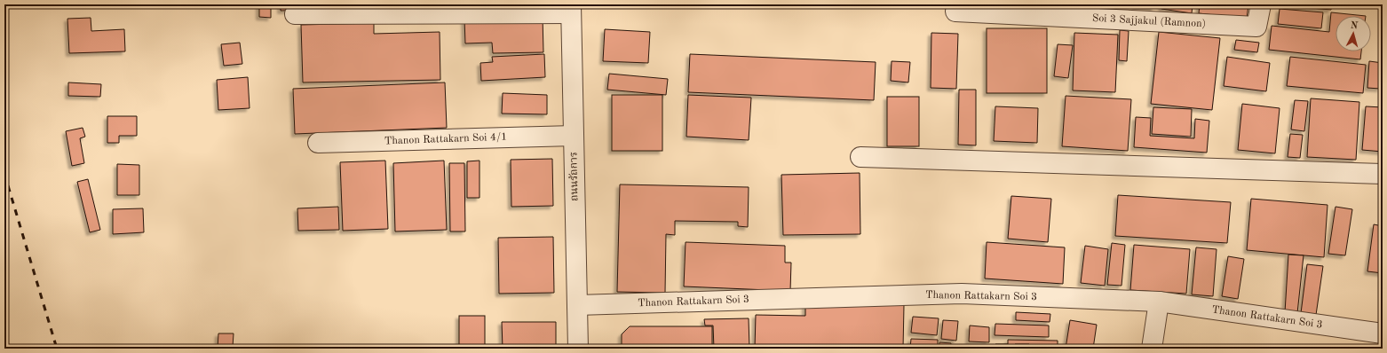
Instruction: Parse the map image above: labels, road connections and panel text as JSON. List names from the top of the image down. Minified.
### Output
{"streets":{"street":["Soi 3 Sajjakul (Ramnon)","Thanon Rattakarn Soi 4/1","ถนนรัถการ","Thanon Rattakarn Soi 3"]},"crossings":[["Thanon Rattakarn Soi 4/1","ถนนรัถการ"],["ถนนรัถการ","Thanon Rattakarn Soi 3"]],"north":"top"}
